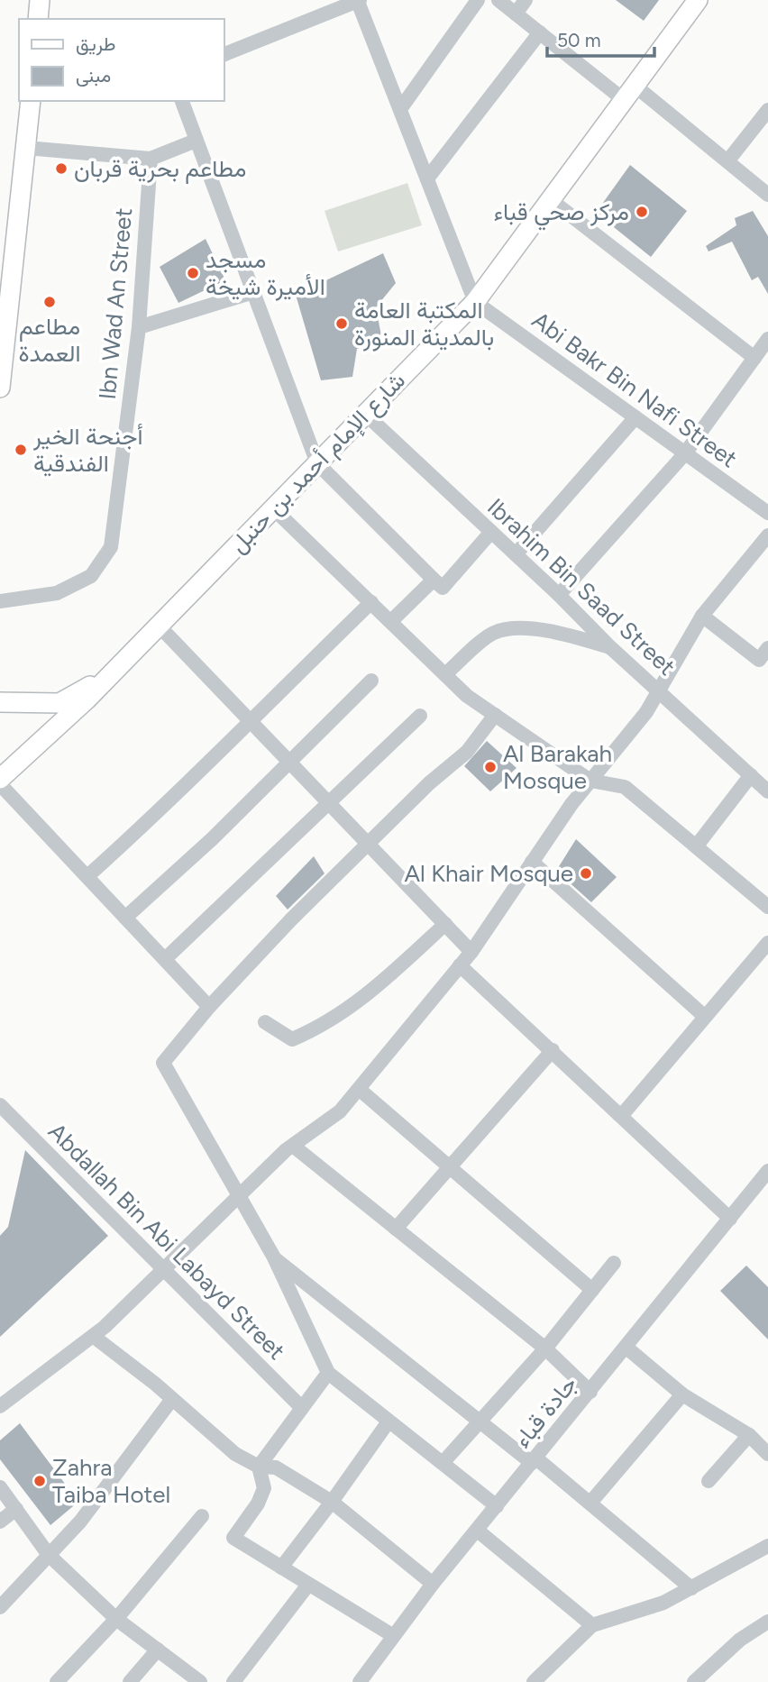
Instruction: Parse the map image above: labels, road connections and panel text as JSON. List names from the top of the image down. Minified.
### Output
{"streets":{"main road":["شارع الإمام أحمد بن حنبل"],"street":["Ibn Wad An Street","Abi Bakr Bin Nafi Street","Ibrahim Bin Saad Street","Abdallah Bin Abi Labayd Street","جادة قباء"]},"crossings":[["Abi Bakr Bin Nafi Street","شارع الإمام أحمد بن حنبل"],["شارع الإمام أحمد بن حنبل","Ibrahim Bin Saad Street"]],"places":["مطاعم بحرية قربان","مركز صحي قباء","مسجد الأميرة شيخة","مطاعم العمدة","المكتبة العامة بالمدينة المنورة","أجنحة الخير الفندقية","Al Barakah Mosque","Al Khair Mosque","Zahra Taiba Hotel"],"legend":["طريق","مبنى"],"scale_bar":"50 m"}
